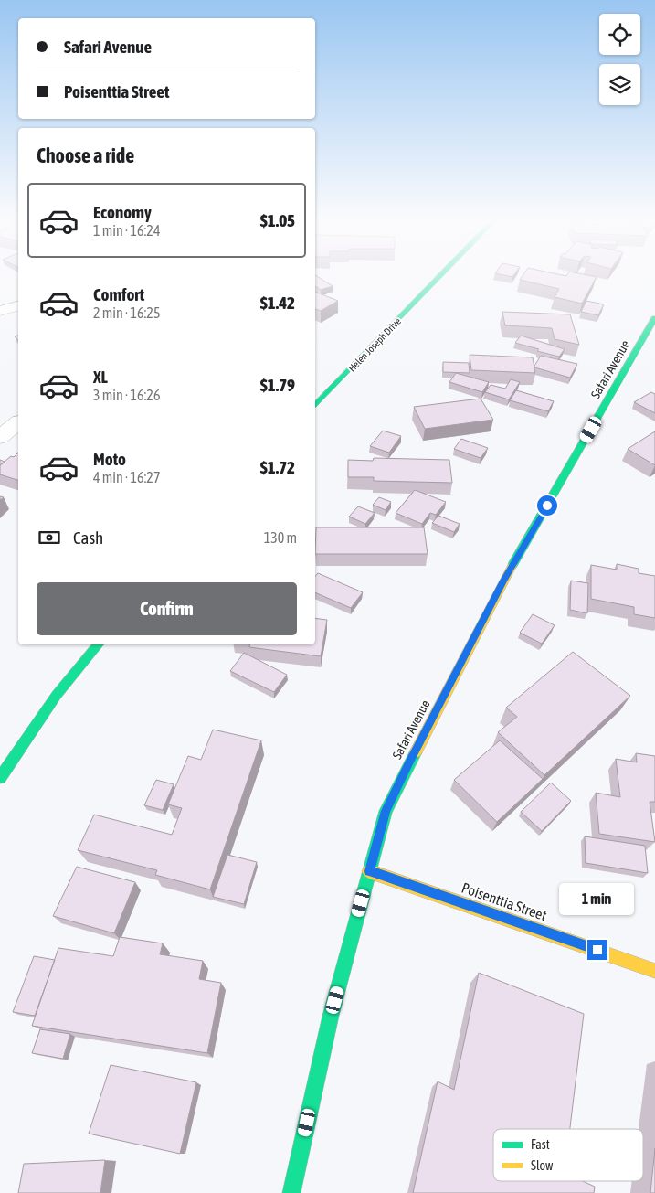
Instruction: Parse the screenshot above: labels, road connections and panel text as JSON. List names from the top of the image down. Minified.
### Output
{"streets":{"street":["Helen Joseph Drive","Safari Avenue","Poisenttia Street"]},"crossings":[["Safari Avenue","Poisenttia Street"]],"legend":["Fast","Slow"],"page":{"banner":["Safari Avenue","Poisenttia Street"],"heading":"Choose a ride","list":[{"name":"Economy","note":"1 min · 16:24","value":"$1.05"},{"name":"Comfort","note":"2 min · 16:25","value":"$1.42"},{"name":"XL","note":"3 min · 16:26","value":"$1.79"},{"name":"Moto","note":"4 min · 16:27","value":"$1.72"}],"pay":["Cash","130 m"],"buttons":"Confirm","bubble":"1 min"}}
